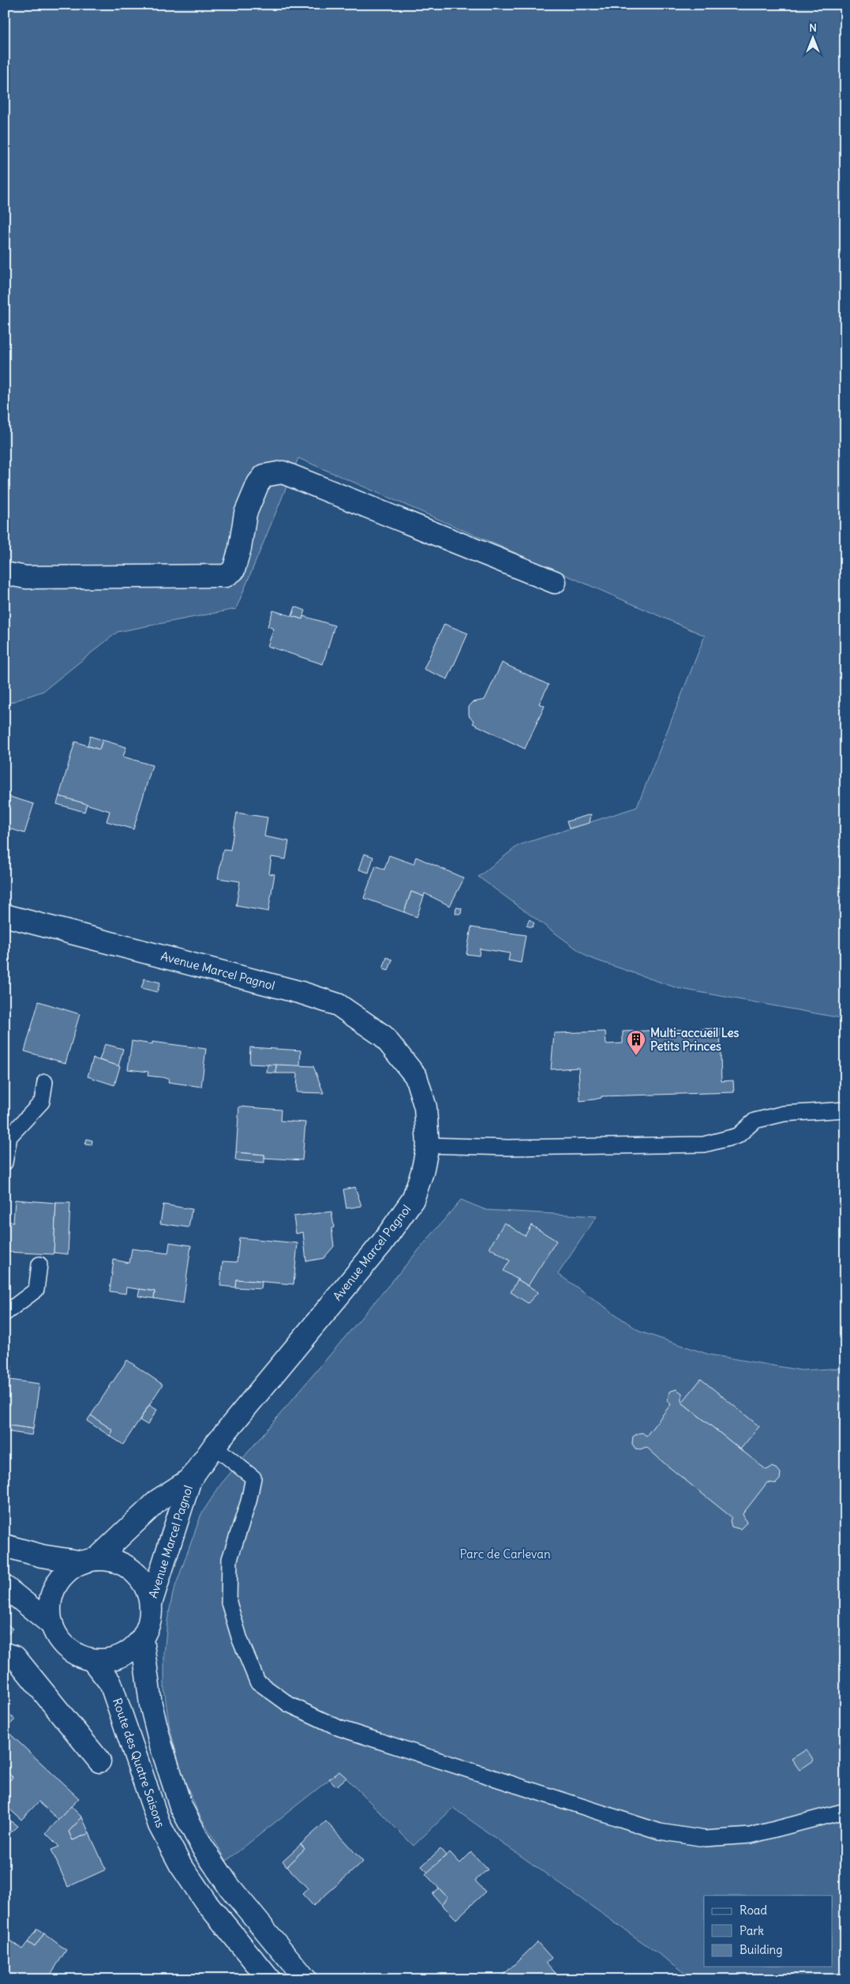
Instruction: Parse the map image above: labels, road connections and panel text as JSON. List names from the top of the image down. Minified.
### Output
{"streets":{"street":["Avenue Marcel Pagnol","Route des Quatre Saisons"]},"crossings":[["Avenue Marcel Pagnol","Route des Quatre Saisons"]],"parks":["Parc de Carlevan"],"places":{"building":["Multi-accueil Les Petits Princes"]},"legend":["Road","Park","Building"],"north":"top"}
